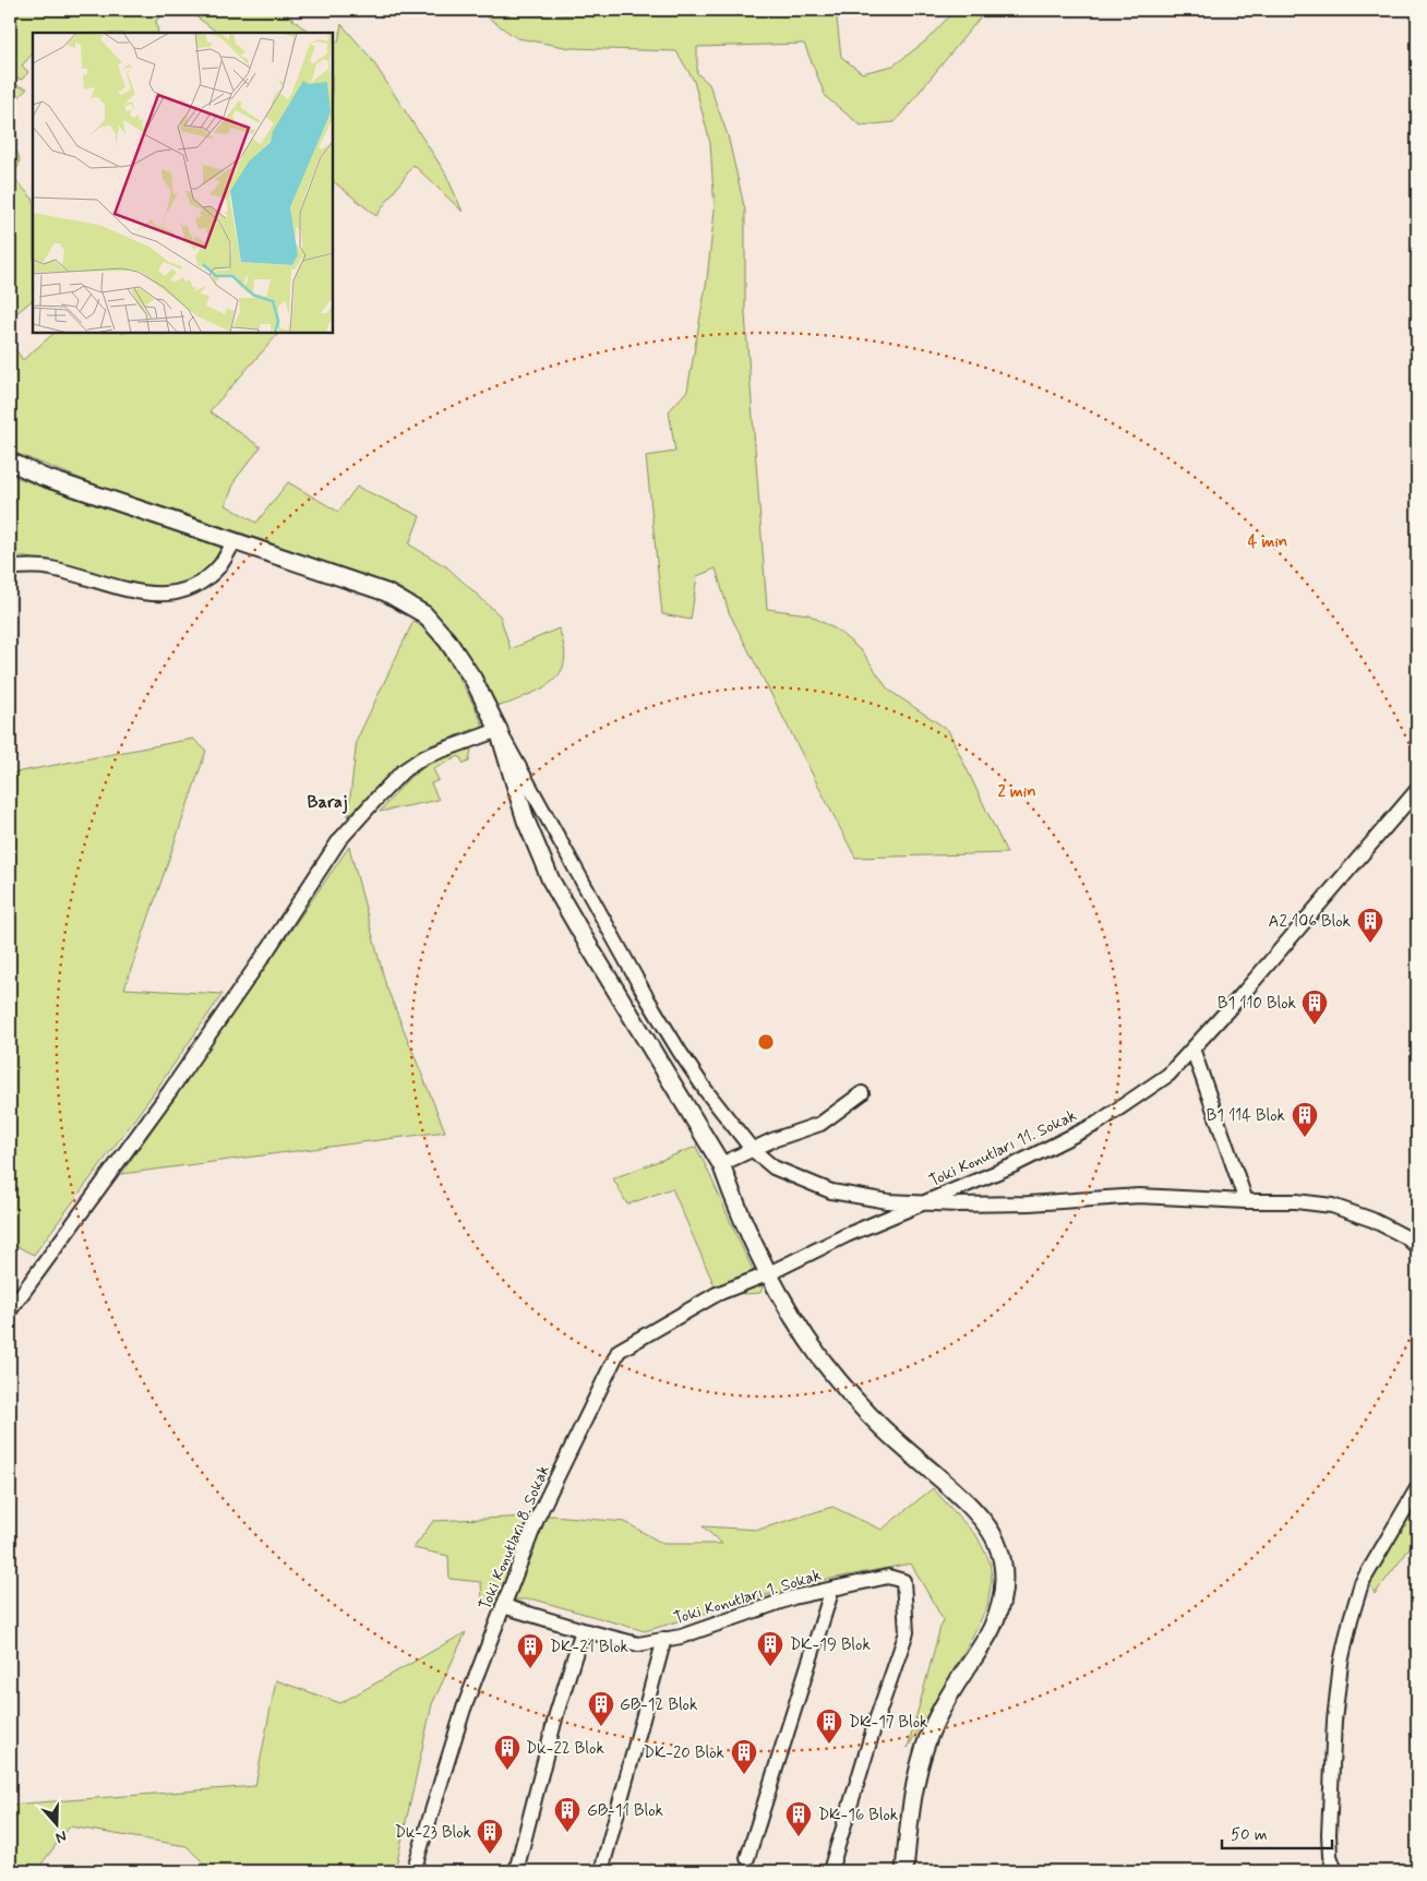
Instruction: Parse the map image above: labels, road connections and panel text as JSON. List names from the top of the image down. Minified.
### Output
{"streets":{"street":["Toki Konutları 11. Sokak","Toki Konutları 8. Sokak","Toki Konutları 1. Sokak"]},"crossings":[["Toki Konutları 11. Sokak","Toki Konutları 8. Sokak"],["Toki Konutları 8. Sokak","Toki Konutları 1. Sokak"]],"districts":["Baraj"],"places":{"building":["A2 106 Blok","B1 110 Blok","B1 114 Blok","DK-19 Blok","DK-21 Blok","GB-12 Blok","DK-17 Blok","Dk-22 Blok","DK-20 Blok","GB-11 Blok","DK-16 Blok","Dk-23 Blok"]},"scale_bar":"50 m","north":"bottom","rings":["4 min","2 min"]}
